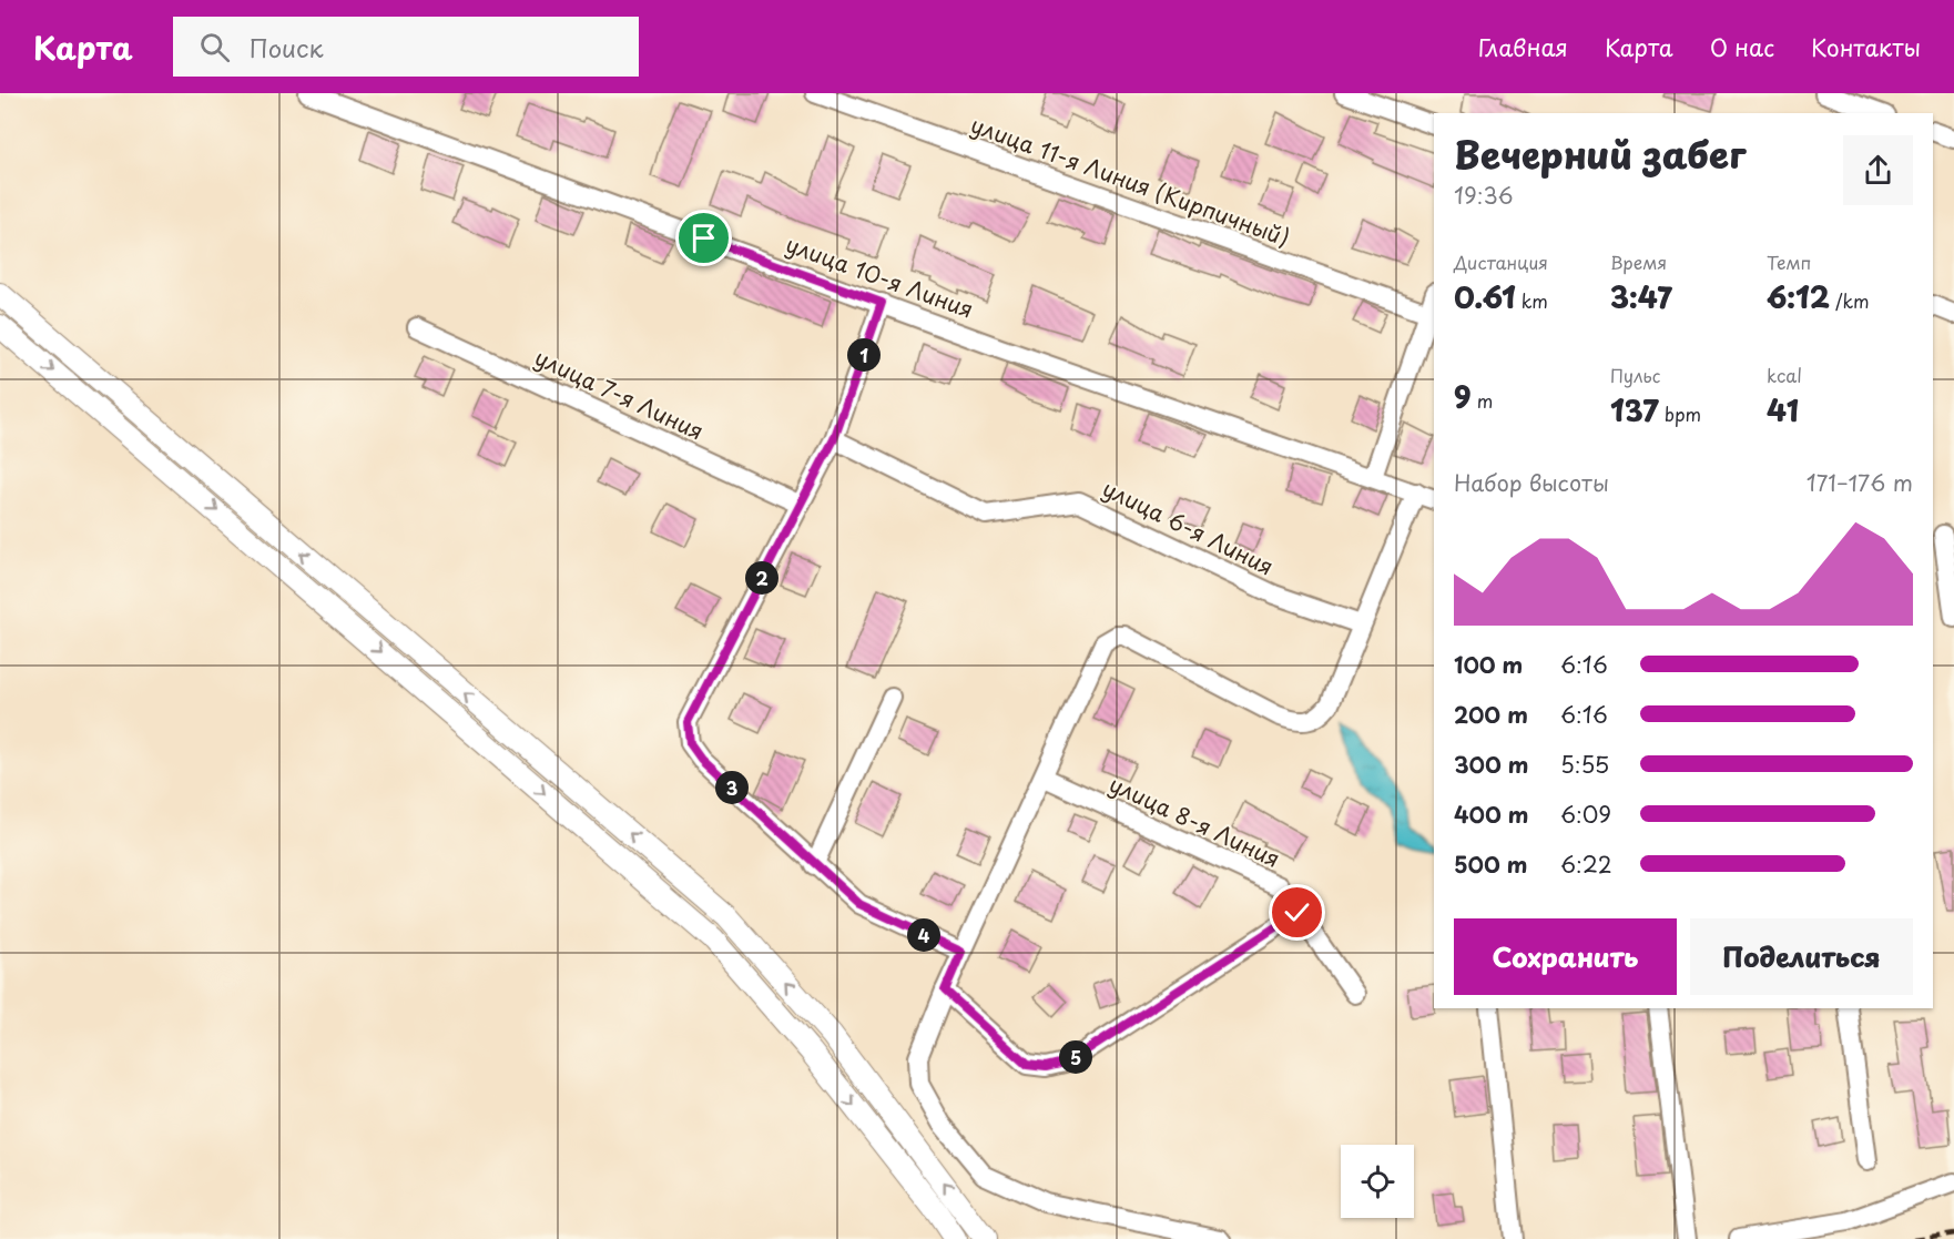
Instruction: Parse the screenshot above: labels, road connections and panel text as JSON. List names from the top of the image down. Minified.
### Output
{"streets":{"street":["улица 11-я Линия (Кирпичный)","улица 10-я Линия","улица 7-я Линия","улица 6-я Линия","улица 8-я Линия"]},"page":{"header":"Карта","search":"Поиск","nav":["Главная","Карта","О нас","Контакты"],"heading":["Вечерний забег","19:36"],"stats":[["Дистанция","0.61 km"],["Время","3:47"],["Темп","6:12 /km"],["9 m"],["Пульс","137 bpm"],["kcal","41"]],"pins":["1","2","3","4","5"],"chart":["Набор высоты","171–176 m"],"list":[{"name":"100 m","note":"6:16"},{"name":"200 m","note":"6:16"},{"name":"300 m","note":"5:55"},{"name":"400 m","note":"6:09"},{"name":"500 m","note":"6:22"}],"buttons":["Сохранить","Поделиться"]}}
